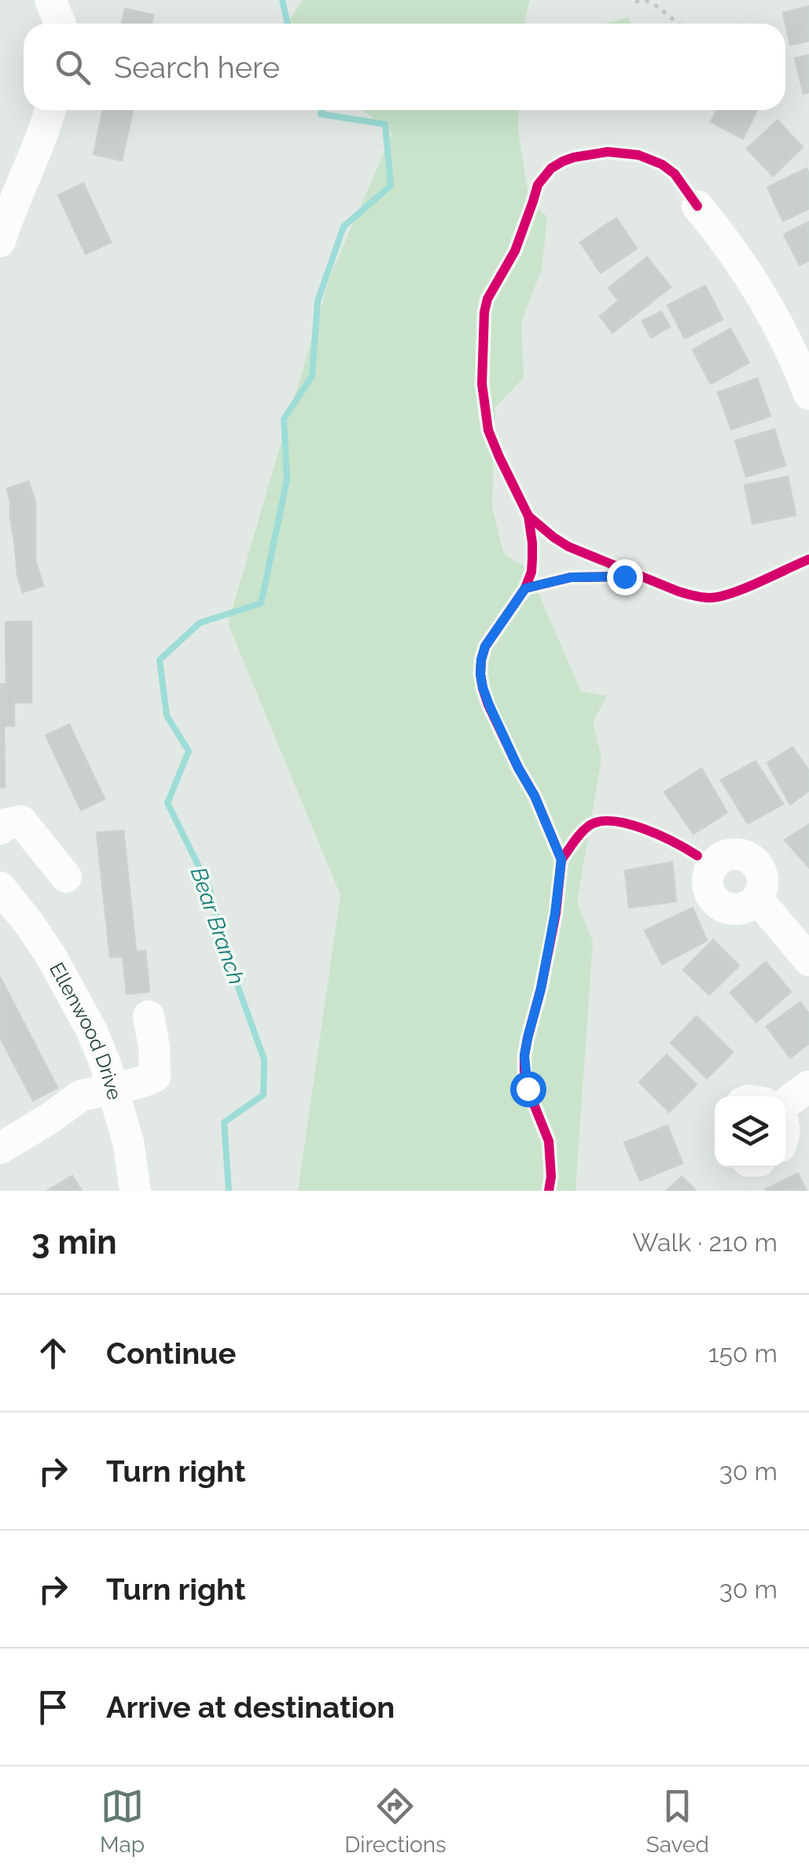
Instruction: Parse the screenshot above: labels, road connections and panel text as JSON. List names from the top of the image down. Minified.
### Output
{"streets":{"street":["Ellenwood Drive"]},"water":["Bear Branch"],"page":{"search":"Search here","heading":["3 min","Walk · 210 m"],"list":[["Continue","150 m"],["Turn right","30 m"],["Turn right","30 m"],"Arrive at destination"],"nav":["Map","Directions","Saved"]}}
